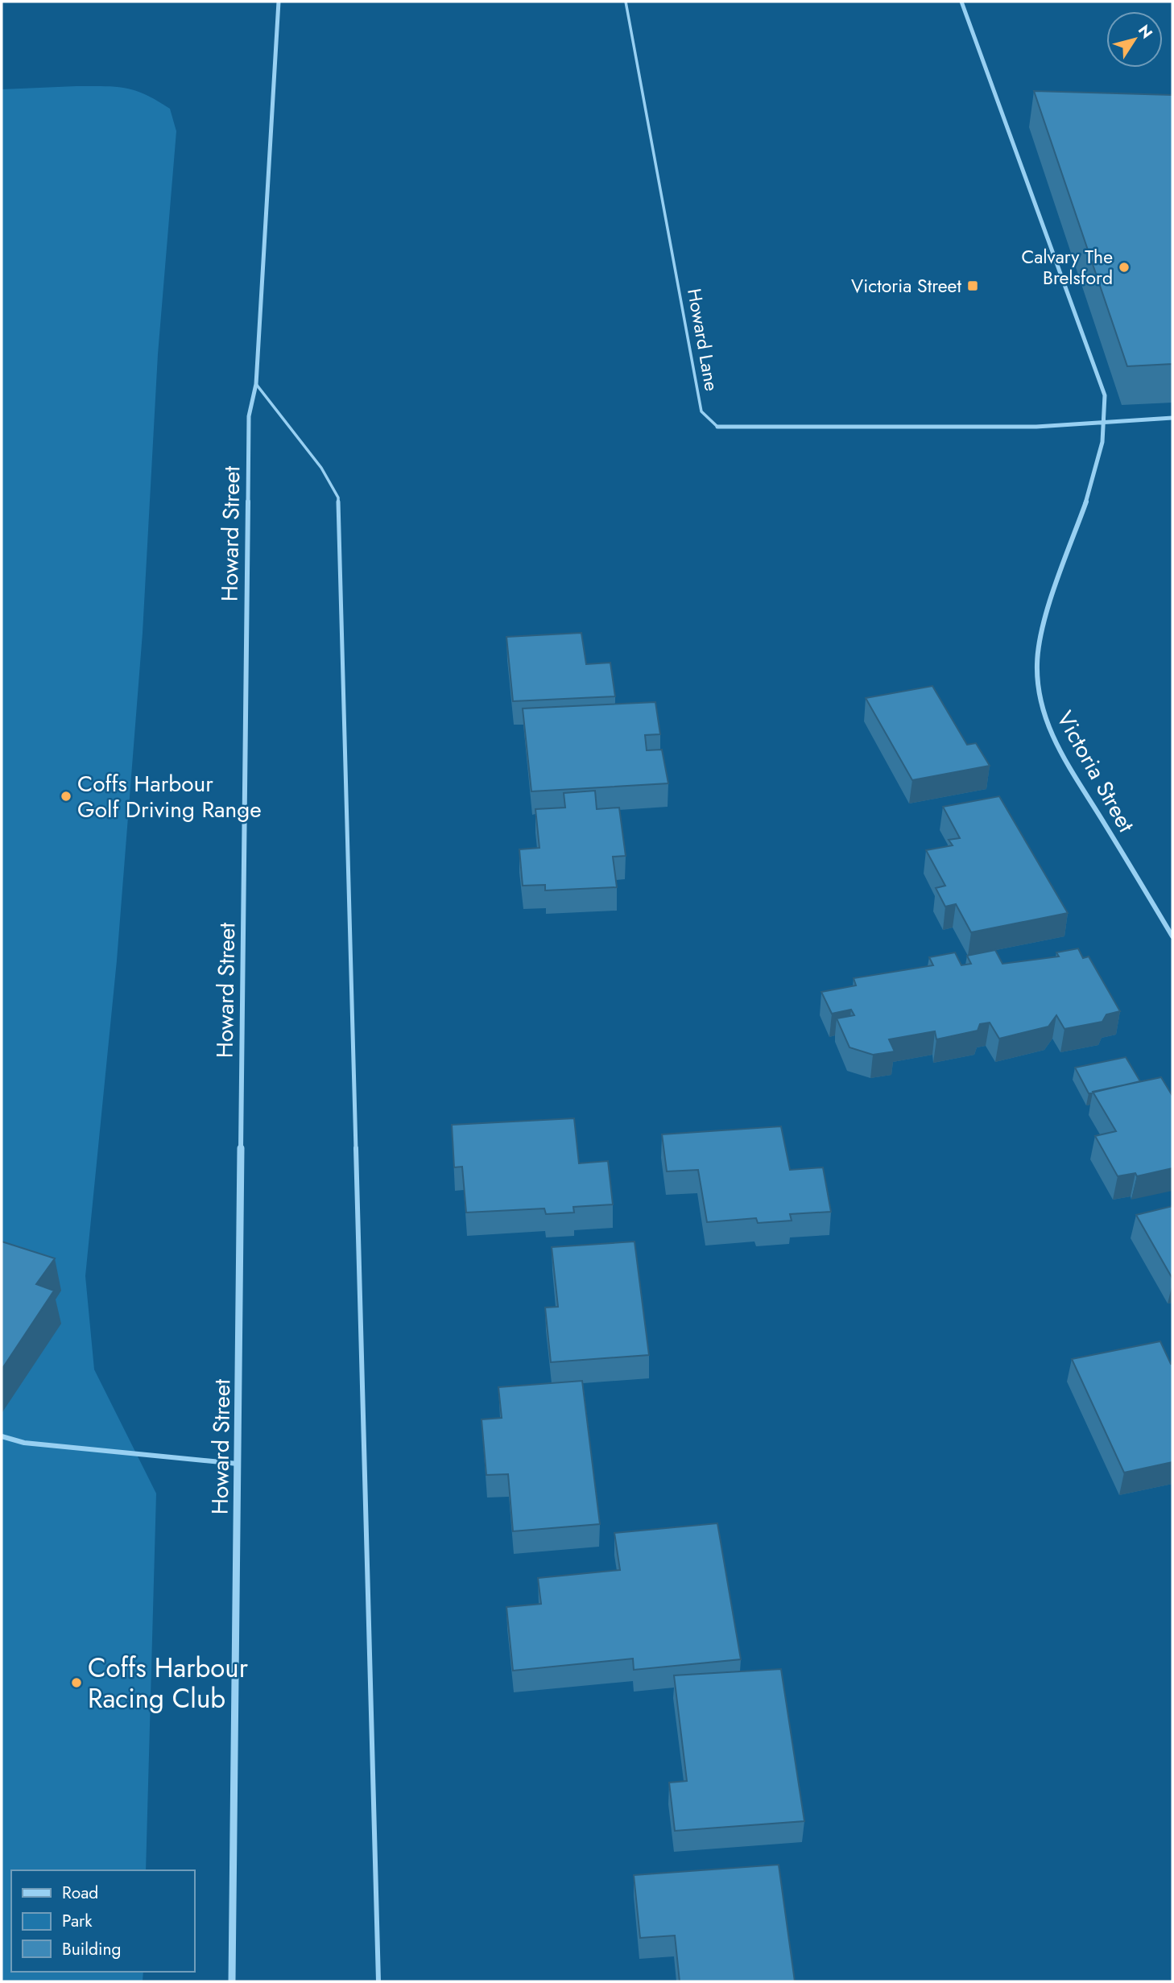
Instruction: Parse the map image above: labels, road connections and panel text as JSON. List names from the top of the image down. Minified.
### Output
{"streets":{"street":["Howard Lane","Howard Street","Victoria Street"]},"crossings":[["Howard Lane","Victoria Street"]],"places":{"other":["Calvary The Brelsford","Coffs Harbour Golf Driving Range","Coffs Harbour Racing Club"],"transit":["Victoria Street"]},"legend":["Road","Park","Building"],"north":"top right"}
